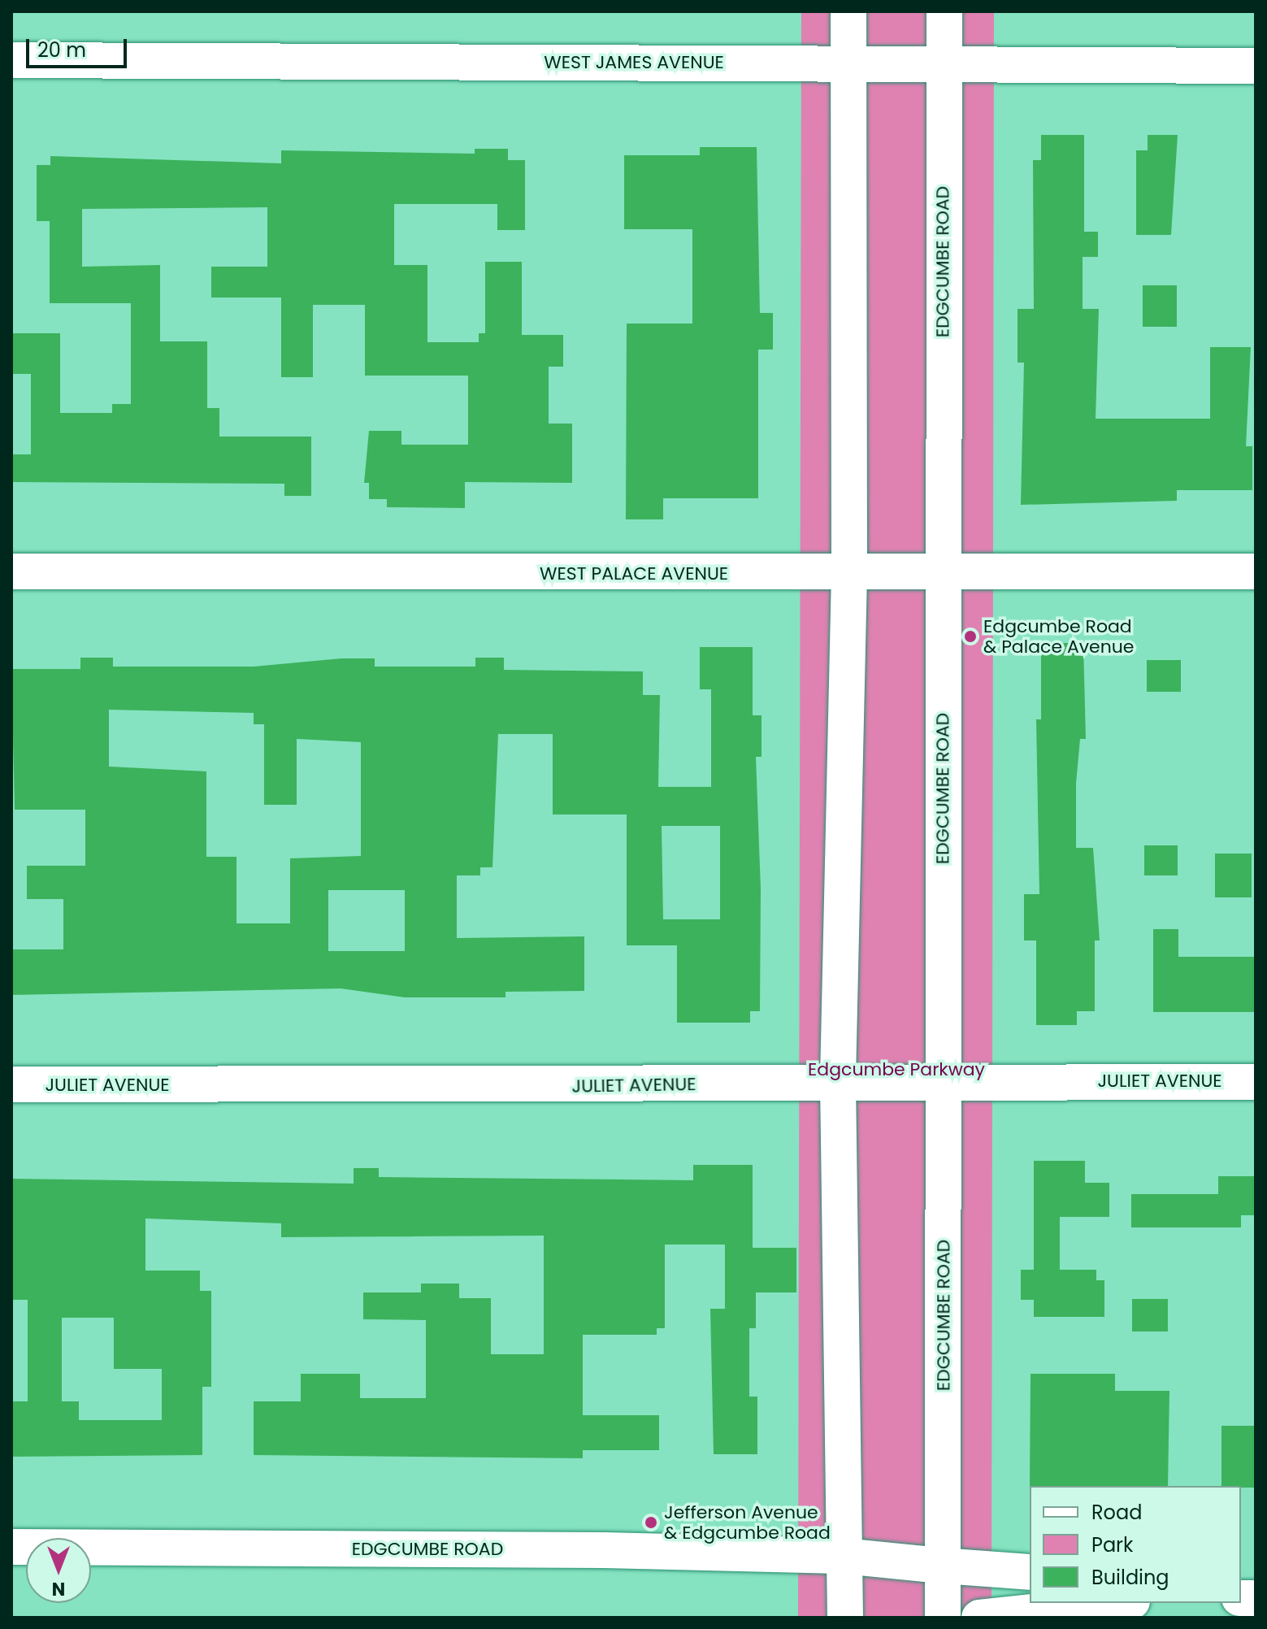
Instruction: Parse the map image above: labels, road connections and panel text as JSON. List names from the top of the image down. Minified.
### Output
{"streets":{"street":["WEST JAMES AVENUE","EDGCUMBE ROAD","WEST PALACE AVENUE","JULIET AVENUE"]},"crossings":[["WEST JAMES AVENUE","EDGCUMBE ROAD"],["EDGCUMBE ROAD","WEST PALACE AVENUE"],["EDGCUMBE ROAD","JULIET AVENUE"]],"parks":["Edgcumbe Parkway"],"places":["Edgcumbe Road & Palace Avenue","Jefferson Avenue & Edgcumbe Road"],"legend":["Road","Park","Building"],"scale_bar":"20 m","north":"bottom"}
